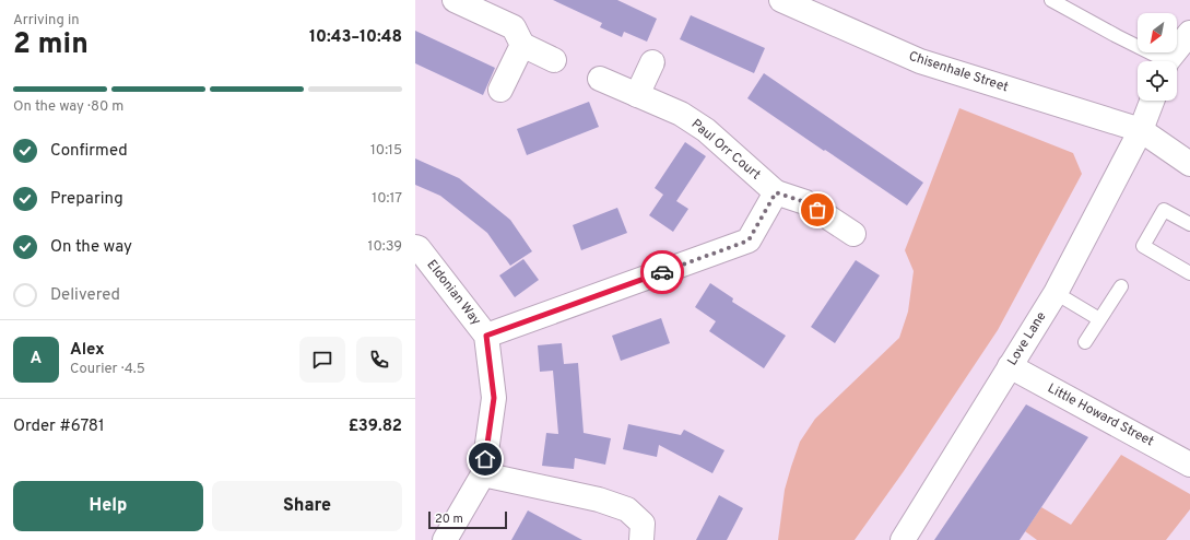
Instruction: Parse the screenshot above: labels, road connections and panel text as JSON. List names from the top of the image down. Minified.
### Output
{"streets":{"street":["Chisenhale Street","Paul Orr Court","Eldonian Way","Love Lane","Little Howard Street"]},"crossings":[["Chisenhale Street","Love Lane"],["Love Lane","Little Howard Street"]],"scale_bar":"20 m","north":"bottom left","page":{"heading":["2 min","Arriving in","10:43–10:48"],"panel":["Alex","Courier · 4.5","Order #6781","£39.82"],"bar":"On the way · 80 m","list":[["Confirmed","10:15"],["Preparing","10:17"],["On the way","10:39"],"Delivered"],"round":"A","buttons":["Help","Share"],"scale":"20 m"}}
